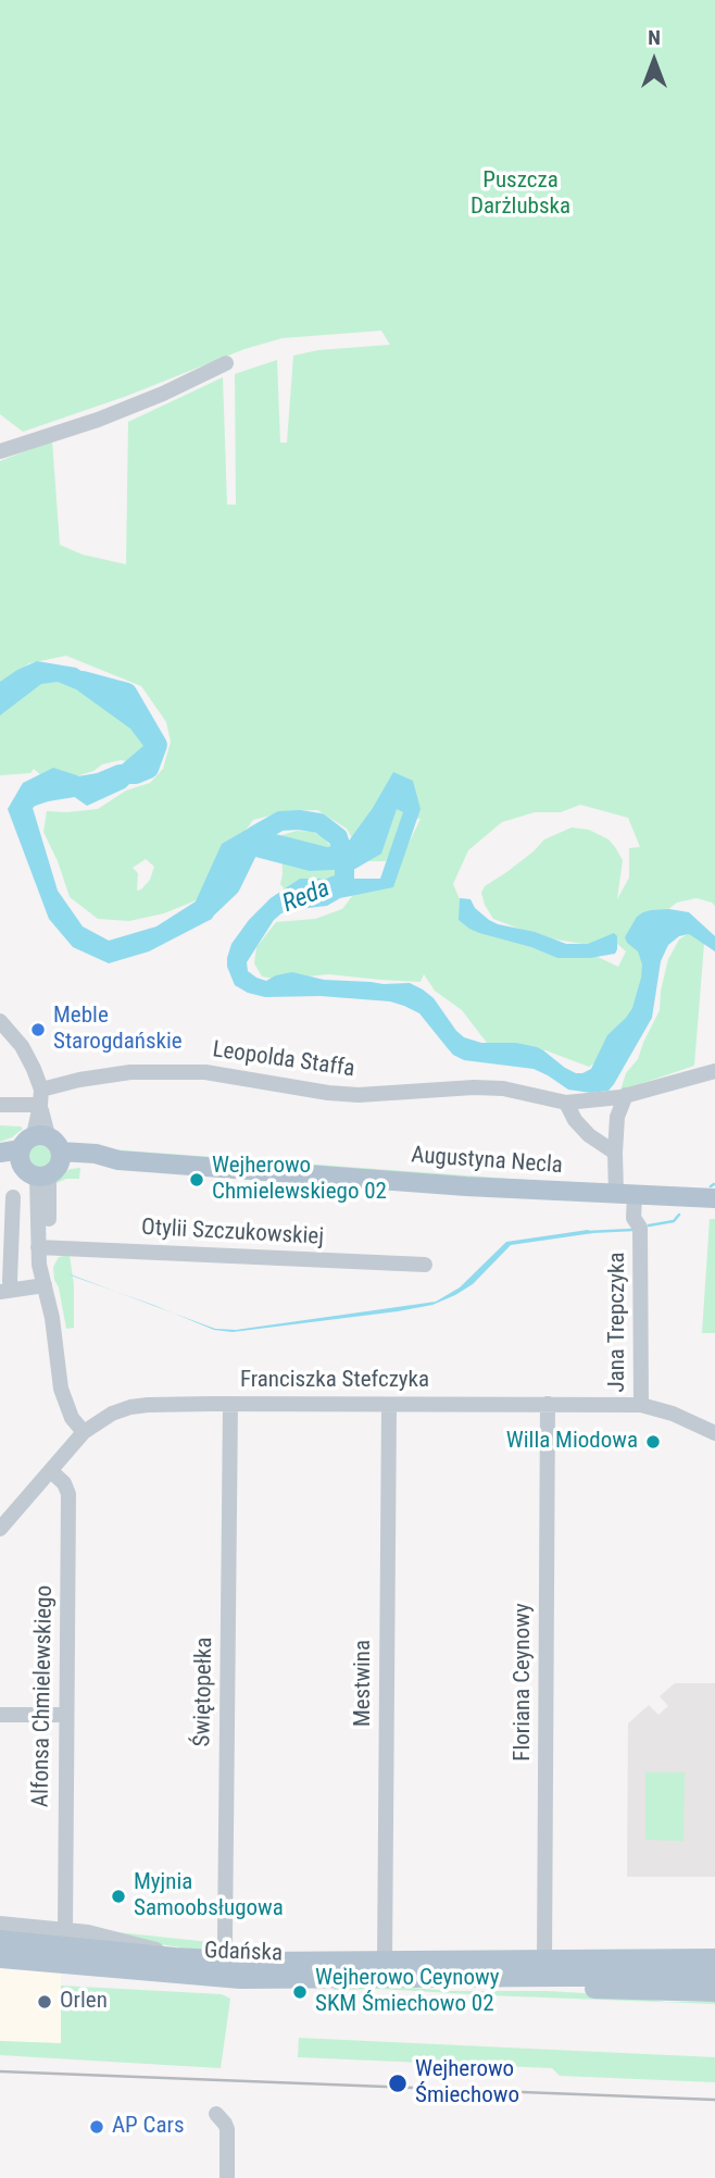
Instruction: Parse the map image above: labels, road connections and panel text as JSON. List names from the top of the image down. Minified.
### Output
{"streets":{"main road":["Augustyna Necla","Gdańska"],"street":["Leopolda Staffa","Otylii Szczukowskiej","Jana Trepczyka","Franciszka Stefczyka","Floriana Ceynowy","Mestwina","Świętopełka","Alfonsa Chmielewskiego"]},"crossings":[["Augustyna Necla","Jana Trepczyka"],["Jana Trepczyka","Franciszka Stefczyka"],["Franciszka Stefczyka","Floriana Ceynowy"],["Franciszka Stefczyka","Mestwina"],["Franciszka Stefczyka","Świętopełka"],["Franciszka Stefczyka","Alfonsa Chmielewskiego"],["Floriana Ceynowy","Gdańska"],["Mestwina","Gdańska"],["Świętopełka","Gdańska"],["Alfonsa Chmielewskiego","Gdańska"]],"water":["Reda"],"parks":["Puszcza Darżlubska"],"places":["Meble Starogdańskie","Wejherowo Chmielewskiego 02","Willa Miodowa","Myjnia Samoobsługowa","Wejherowo Ceynowy SKM Śmiechowo 02","Orlen","Wejherowo Śmiechowo","AP Cars"],"north":"top"}
